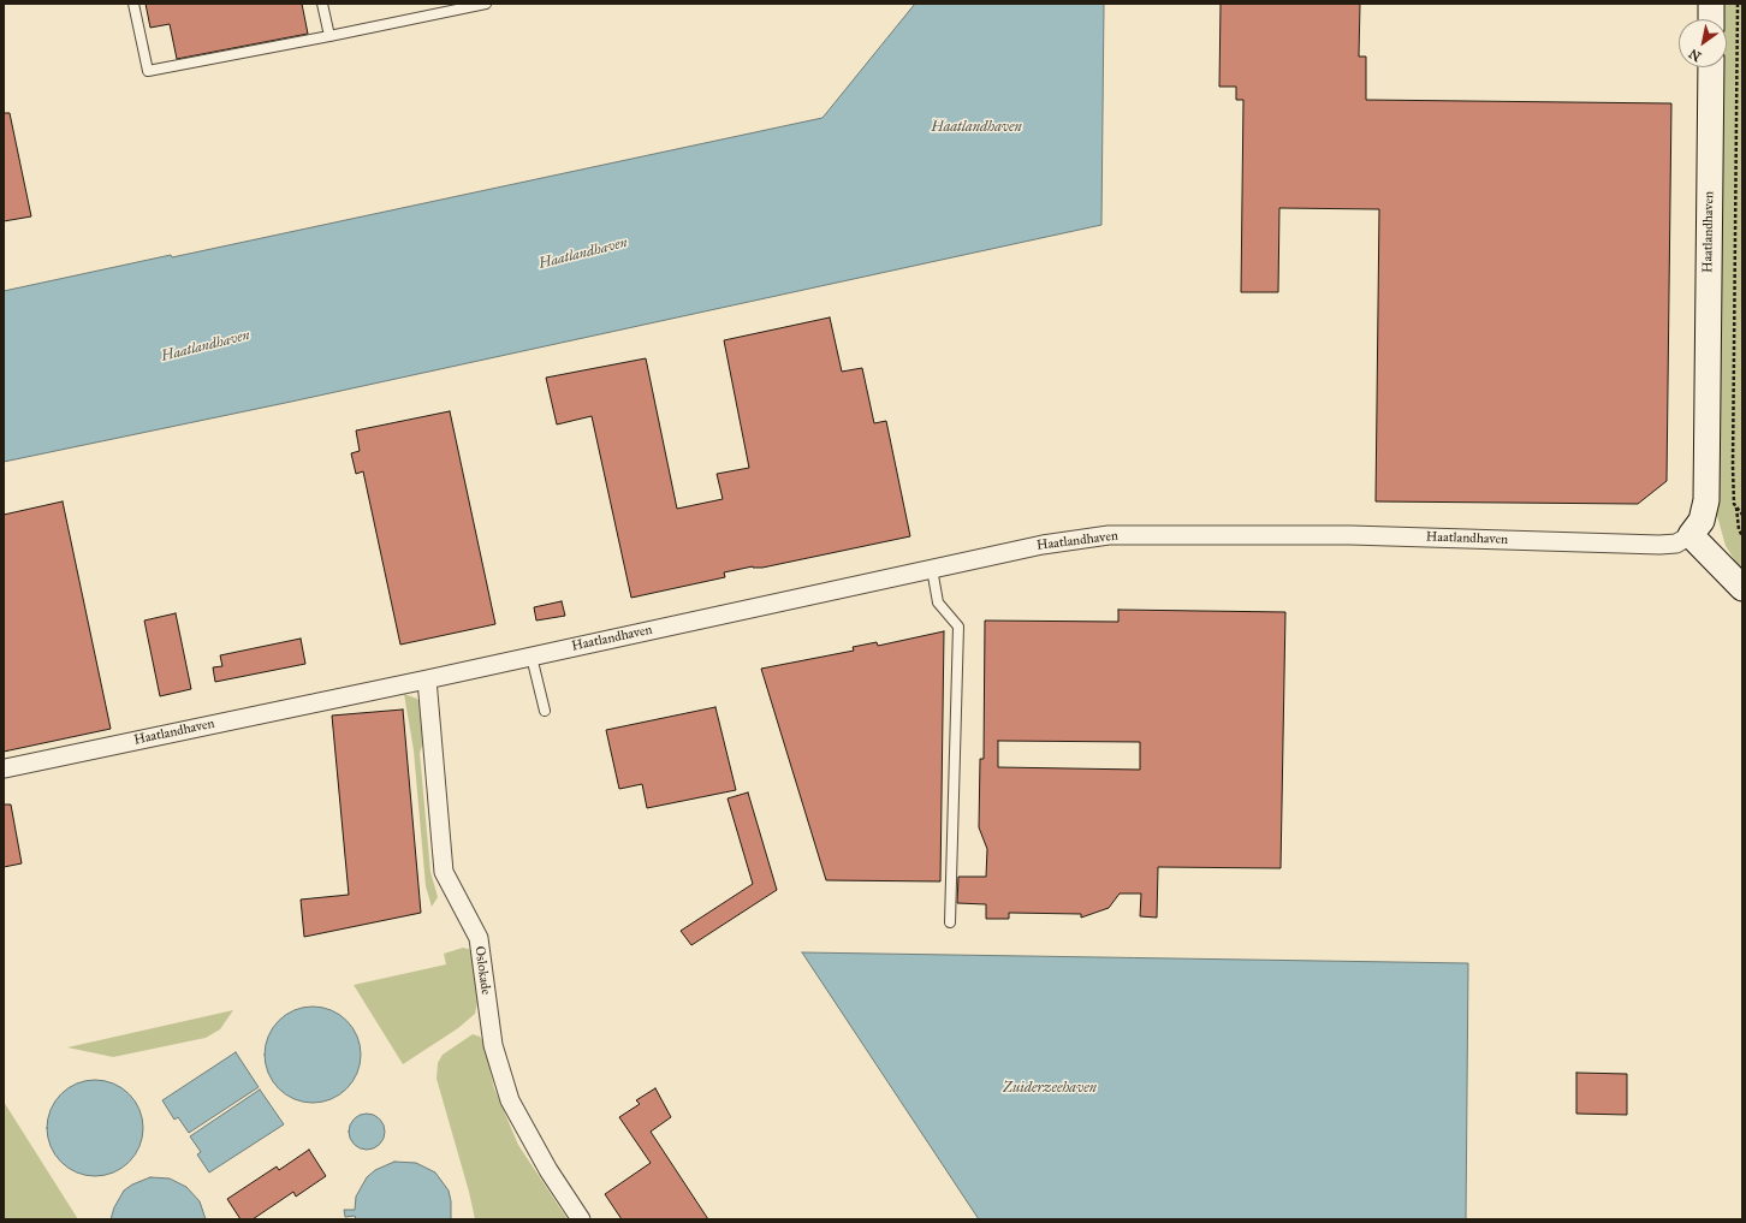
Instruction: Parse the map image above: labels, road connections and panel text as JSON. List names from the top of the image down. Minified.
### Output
{"streets":{"street":["Haatlandhaven","Oslokade"]},"crossings":[["Haatlandhaven","Oslokade"]],"water":["Haatlandhaven","Zuiderzeehaven"],"north":"bottom left"}
